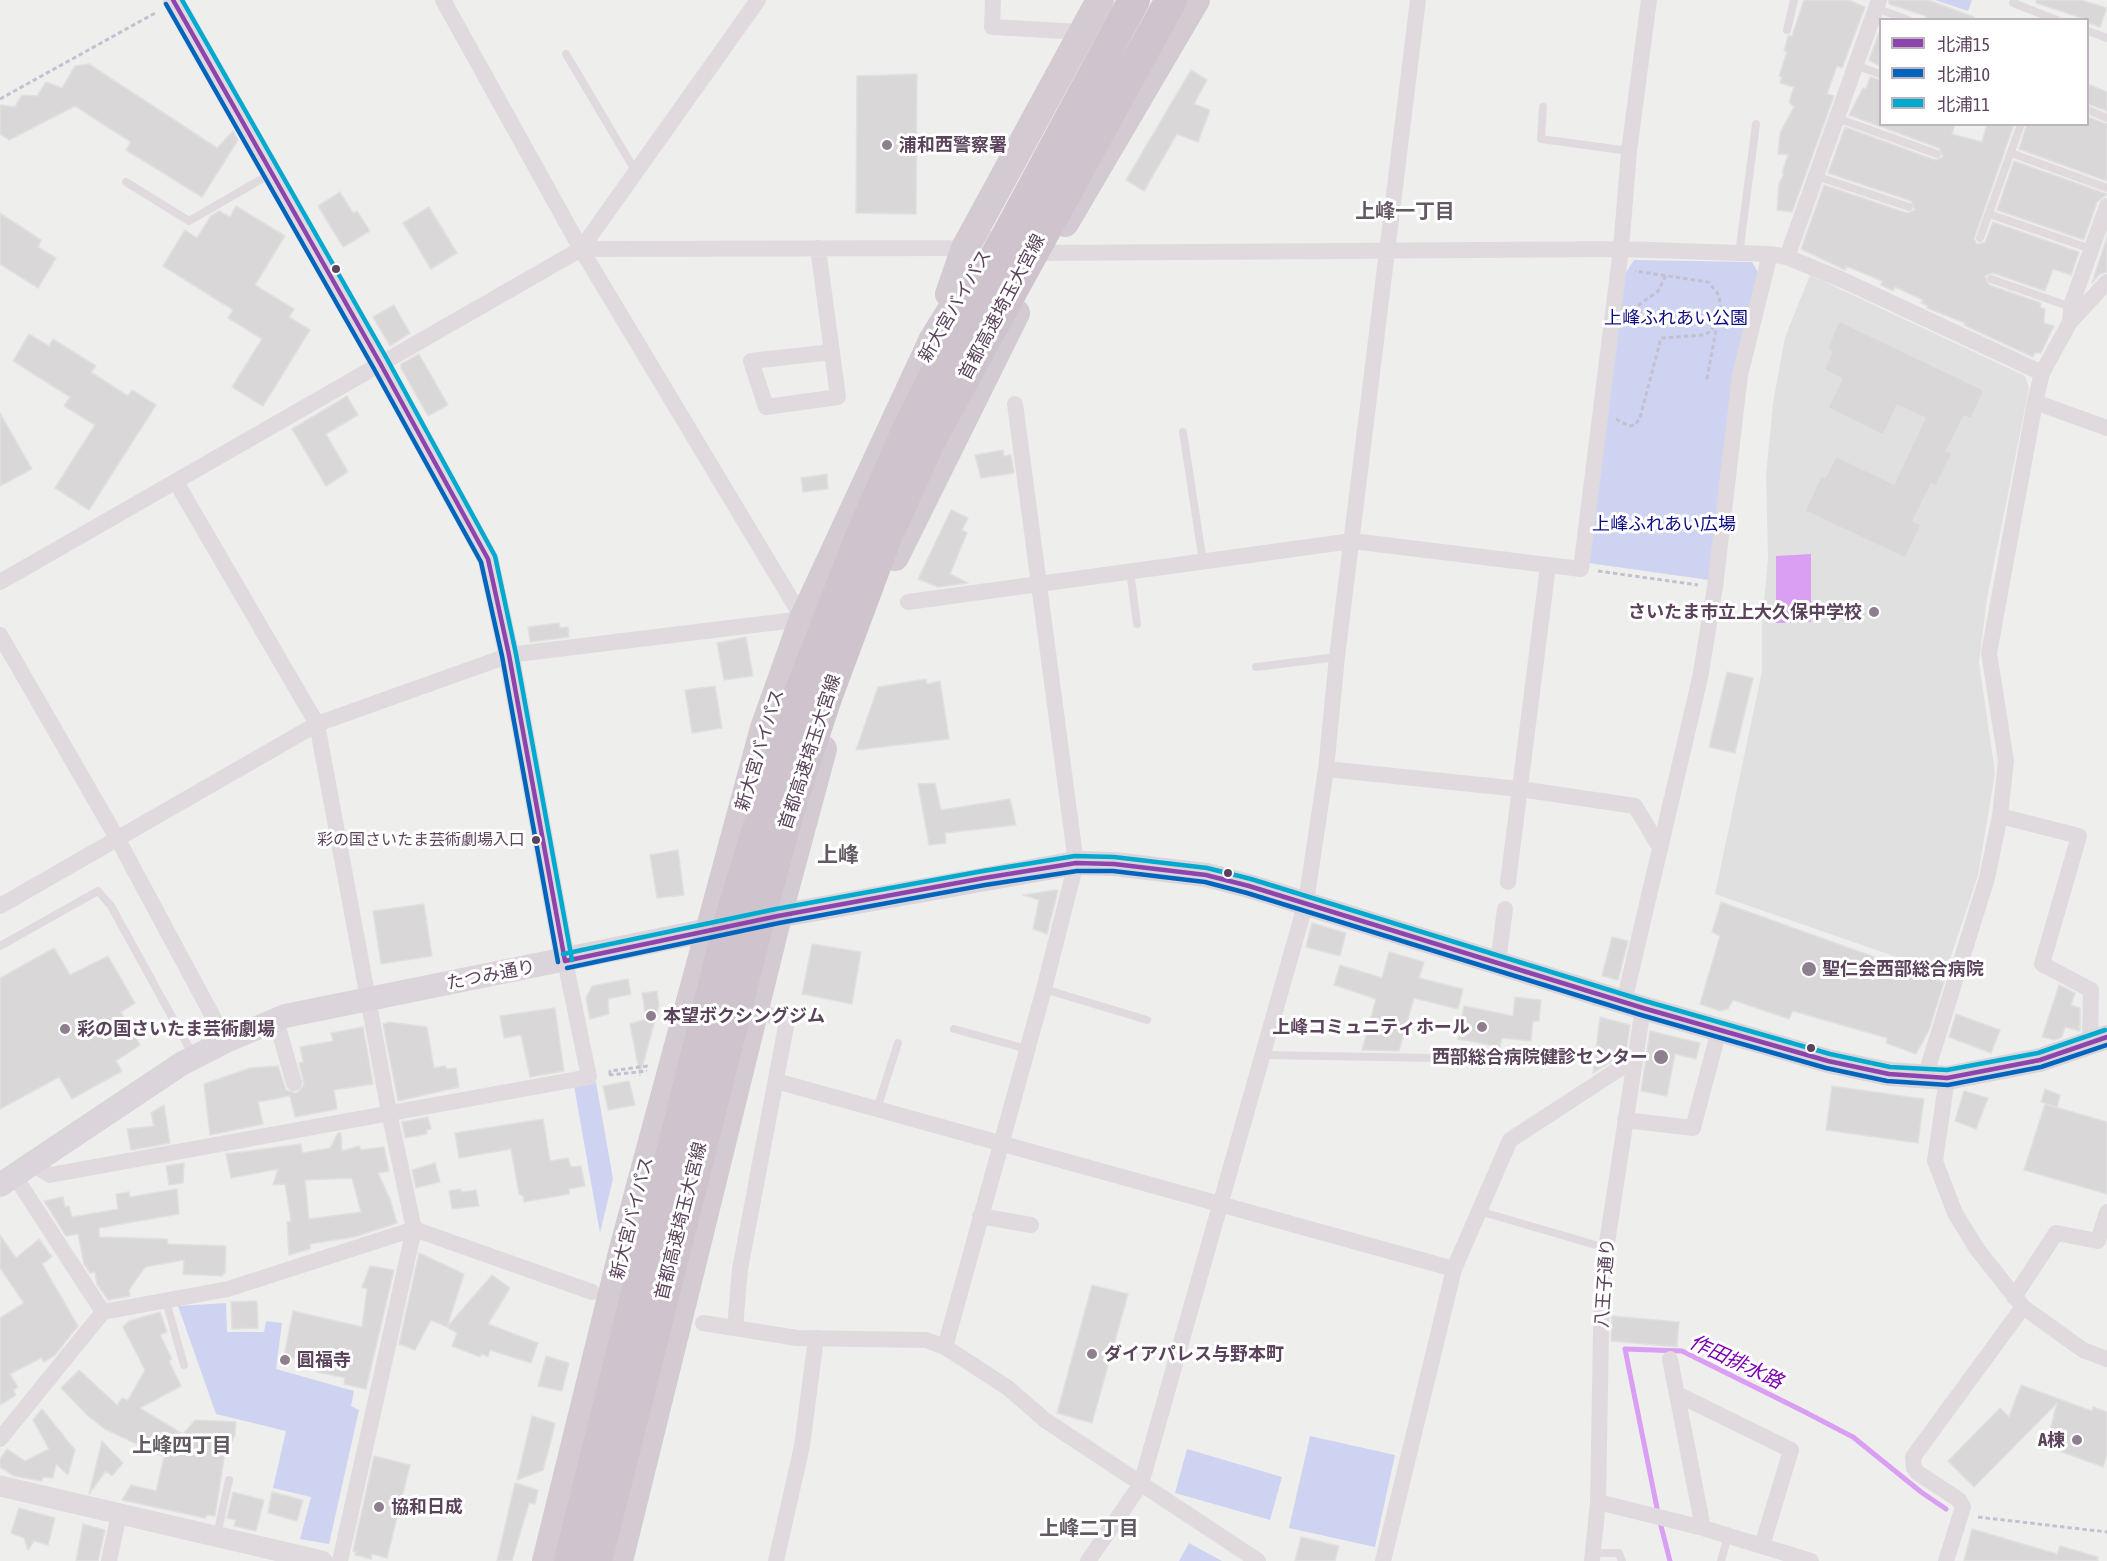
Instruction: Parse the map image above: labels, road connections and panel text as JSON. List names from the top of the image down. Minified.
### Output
{"streets":{"highway":["新大宮バイパス","首都高速埼玉大宮線"],"main road":["たつみ通り"],"street":["八王子通り"]},"crossings":[["新大宮バイパス","首都高速埼玉大宮線"],["新大宮バイパス","たつみ通り"],["たつみ通り","八王子通り"]],"districts":["上峰一丁目","上峰","上峰四丁目","上峰二丁目"],"water":["作田排水路"],"parks":["上峰ふれあい公園","上峰ふれあい広場"],"places":["浦和西警察署","さいたま市立上大久保中学校","彩の国さいたま芸術劇場入口","聖仁会西部総合病院","本望ボクシングジム","上峰コミュニティホール","彩の国さいたま芸術劇場","西部総合病院健診センター","ダイアパレス与野本町","圓福寺","A棟","協和日成"],"lines":["transit line 北浦15","transit line 北浦11","transit line 北浦10"],"legend":["北浦15","北浦10","北浦11"]}
